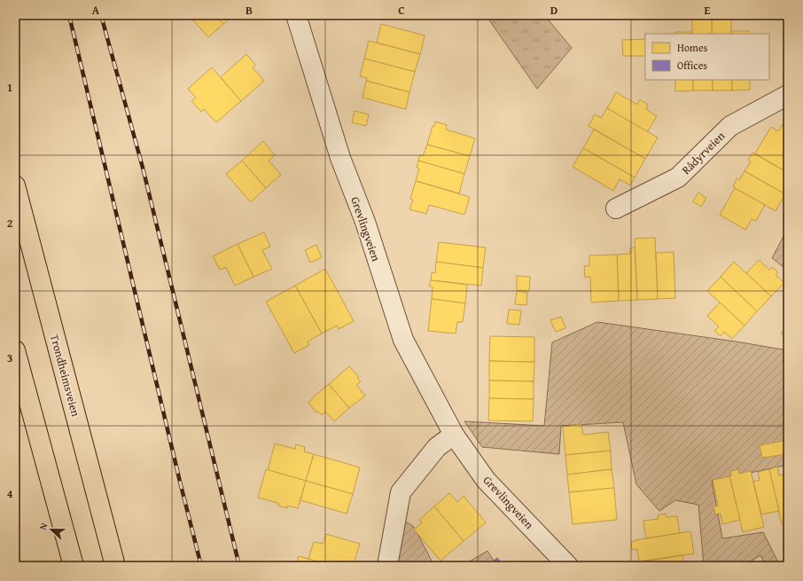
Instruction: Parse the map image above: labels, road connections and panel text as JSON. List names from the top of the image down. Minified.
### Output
{"streets":{"highway":["Trondheimsveien"],"street":["Rådyrveien","Grevlingveien"]},"legend":["Homes","Offices"],"north":"left","grid":{"columns":["A","B","C","D","E"],"rows":["1","2","3","4"]}}
